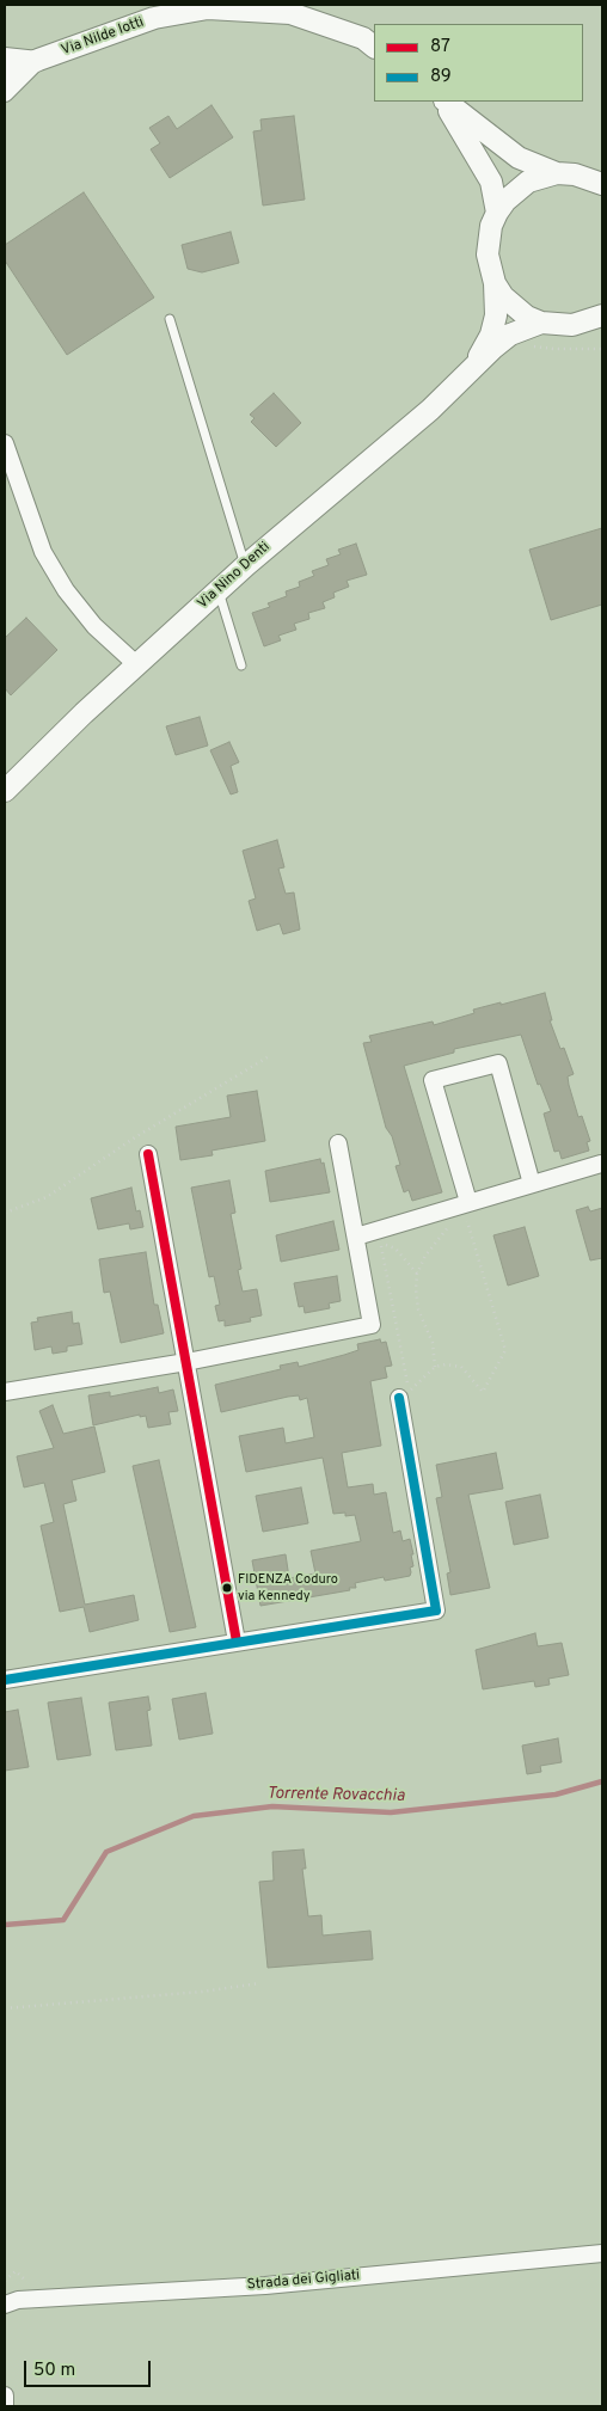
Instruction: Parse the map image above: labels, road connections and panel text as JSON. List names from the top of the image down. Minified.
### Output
{"streets":{"street":["Via Nilde Iotti","Via Nino Denti","Strada dei Gigliati"]},"water":["Torrente Rovacchia"],"places":["FIDENZA Coduro via Kennedy"],"lines":["transit line 87","transit line 89"],"legend":["87","89"],"scale_bar":"50 m"}
